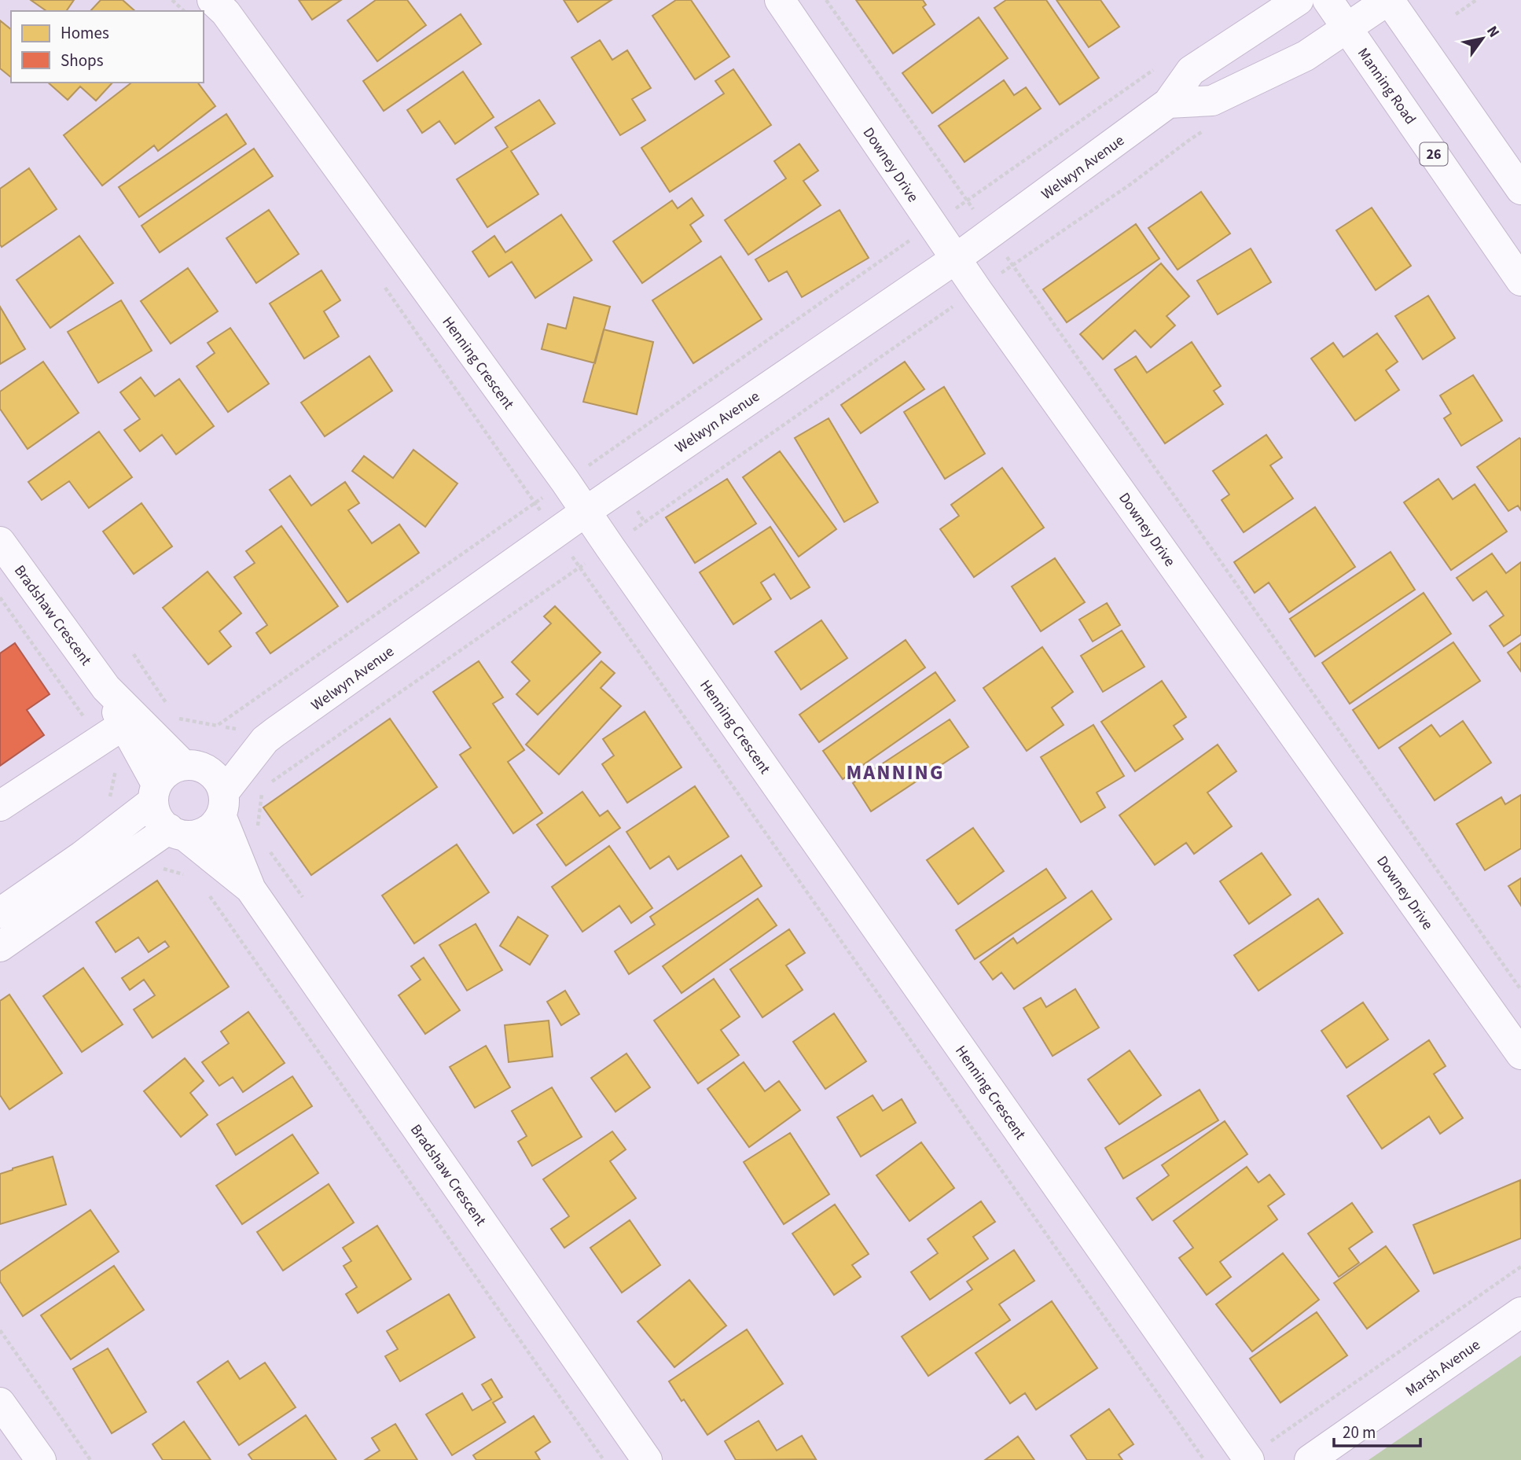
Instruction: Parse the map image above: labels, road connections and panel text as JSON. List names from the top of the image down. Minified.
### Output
{"streets":{"street":["Manning Road","26","Downey Drive","Welwyn Avenue","Henning Crescent","Bradshaw Crescent","Marsh Avenue"]},"crossings":[["Downey Drive","Welwyn Avenue"],["Welwyn Avenue","Henning Crescent"],["Welwyn Avenue","Bradshaw Crescent"]],"districts":["MANNING"],"legend":["Homes","Shops"],"scale_bar":"20 m","north":"top right"}
